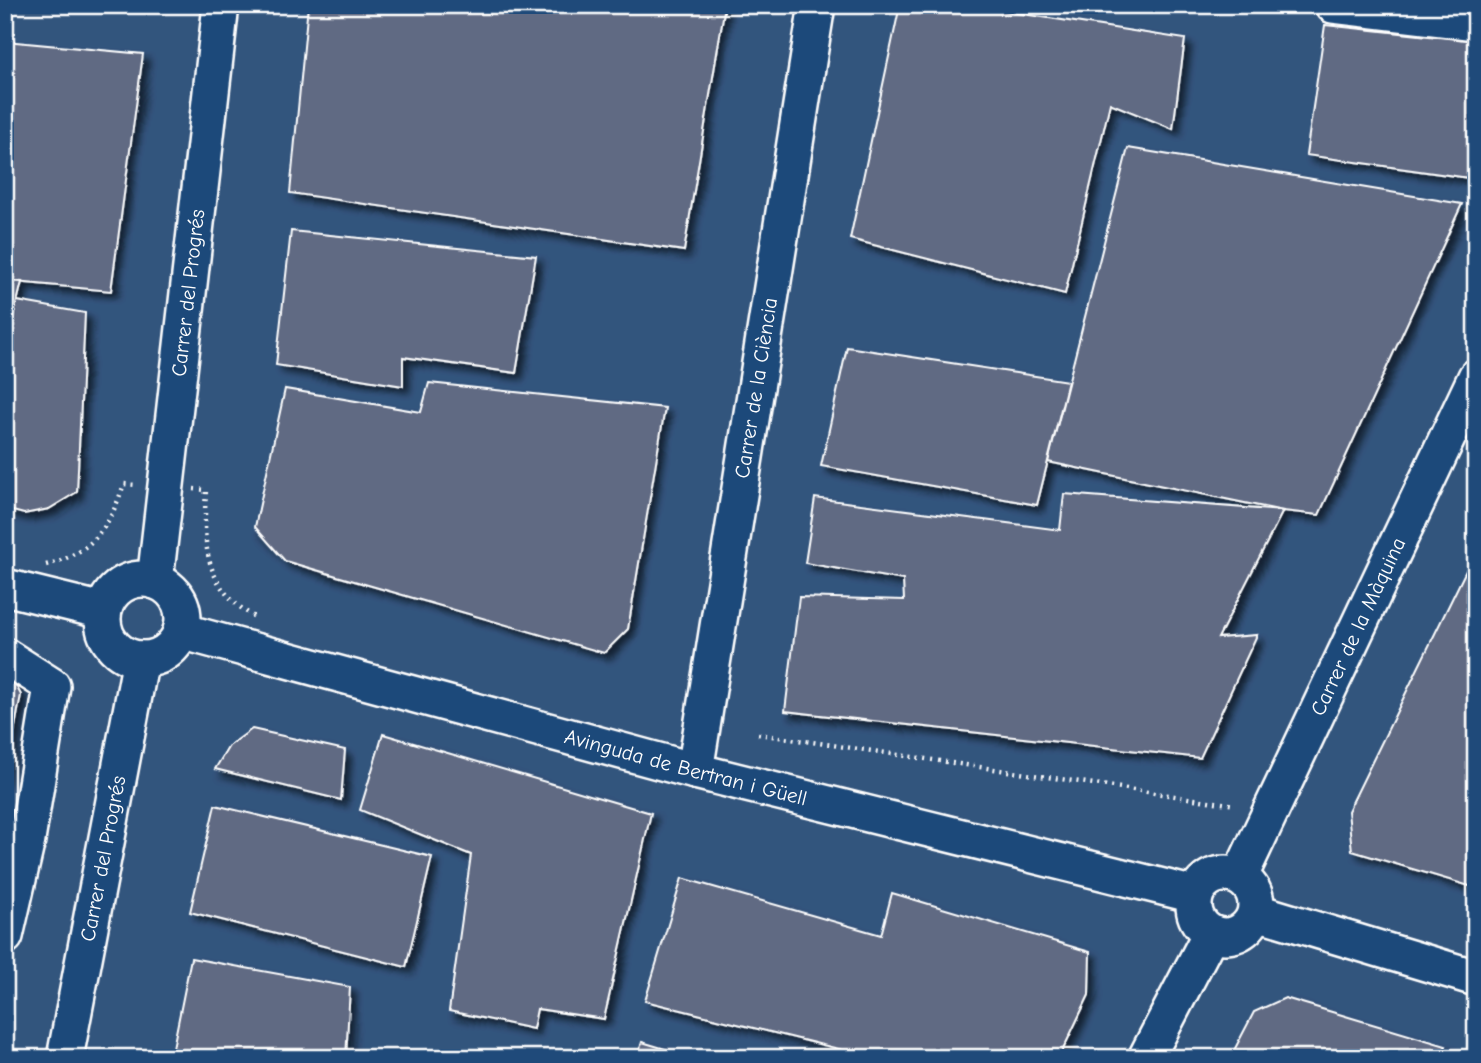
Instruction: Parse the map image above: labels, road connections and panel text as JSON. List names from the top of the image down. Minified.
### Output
{"streets":{"street":["Carrer del Progrés","Carrer de la Ciència","Carrer de la Màquina","Avinguda de Bertran i Güell"]},"crossings":[["Carrer del Progrés","Avinguda de Bertran i Güell"],["Carrer de la Ciència","Avinguda de Bertran i Güell"],["Carrer de la Màquina","Avinguda de Bertran i Güell"]]}
